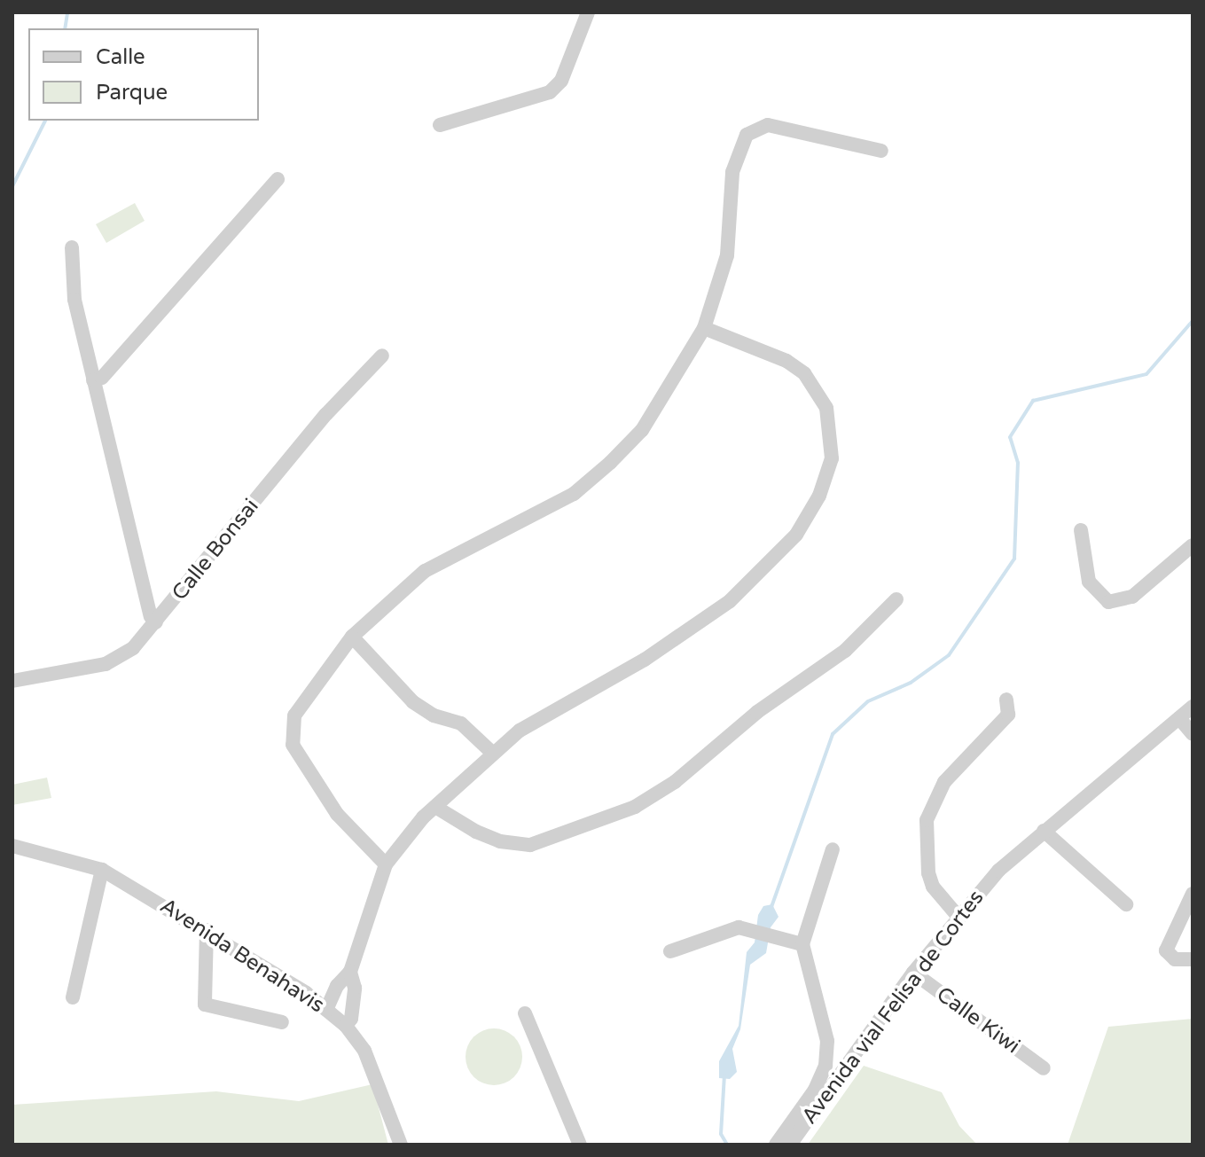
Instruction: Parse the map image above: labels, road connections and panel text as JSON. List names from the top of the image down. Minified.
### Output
{"streets":{"street":["Calle Bonsai","Avenida Benahavis","Avenida vial Felisa de Cortes","Calle Kiwi"]},"crossings":[["Avenida vial Felisa de Cortes","Calle Kiwi"]],"legend":["Calle","Parque"]}
